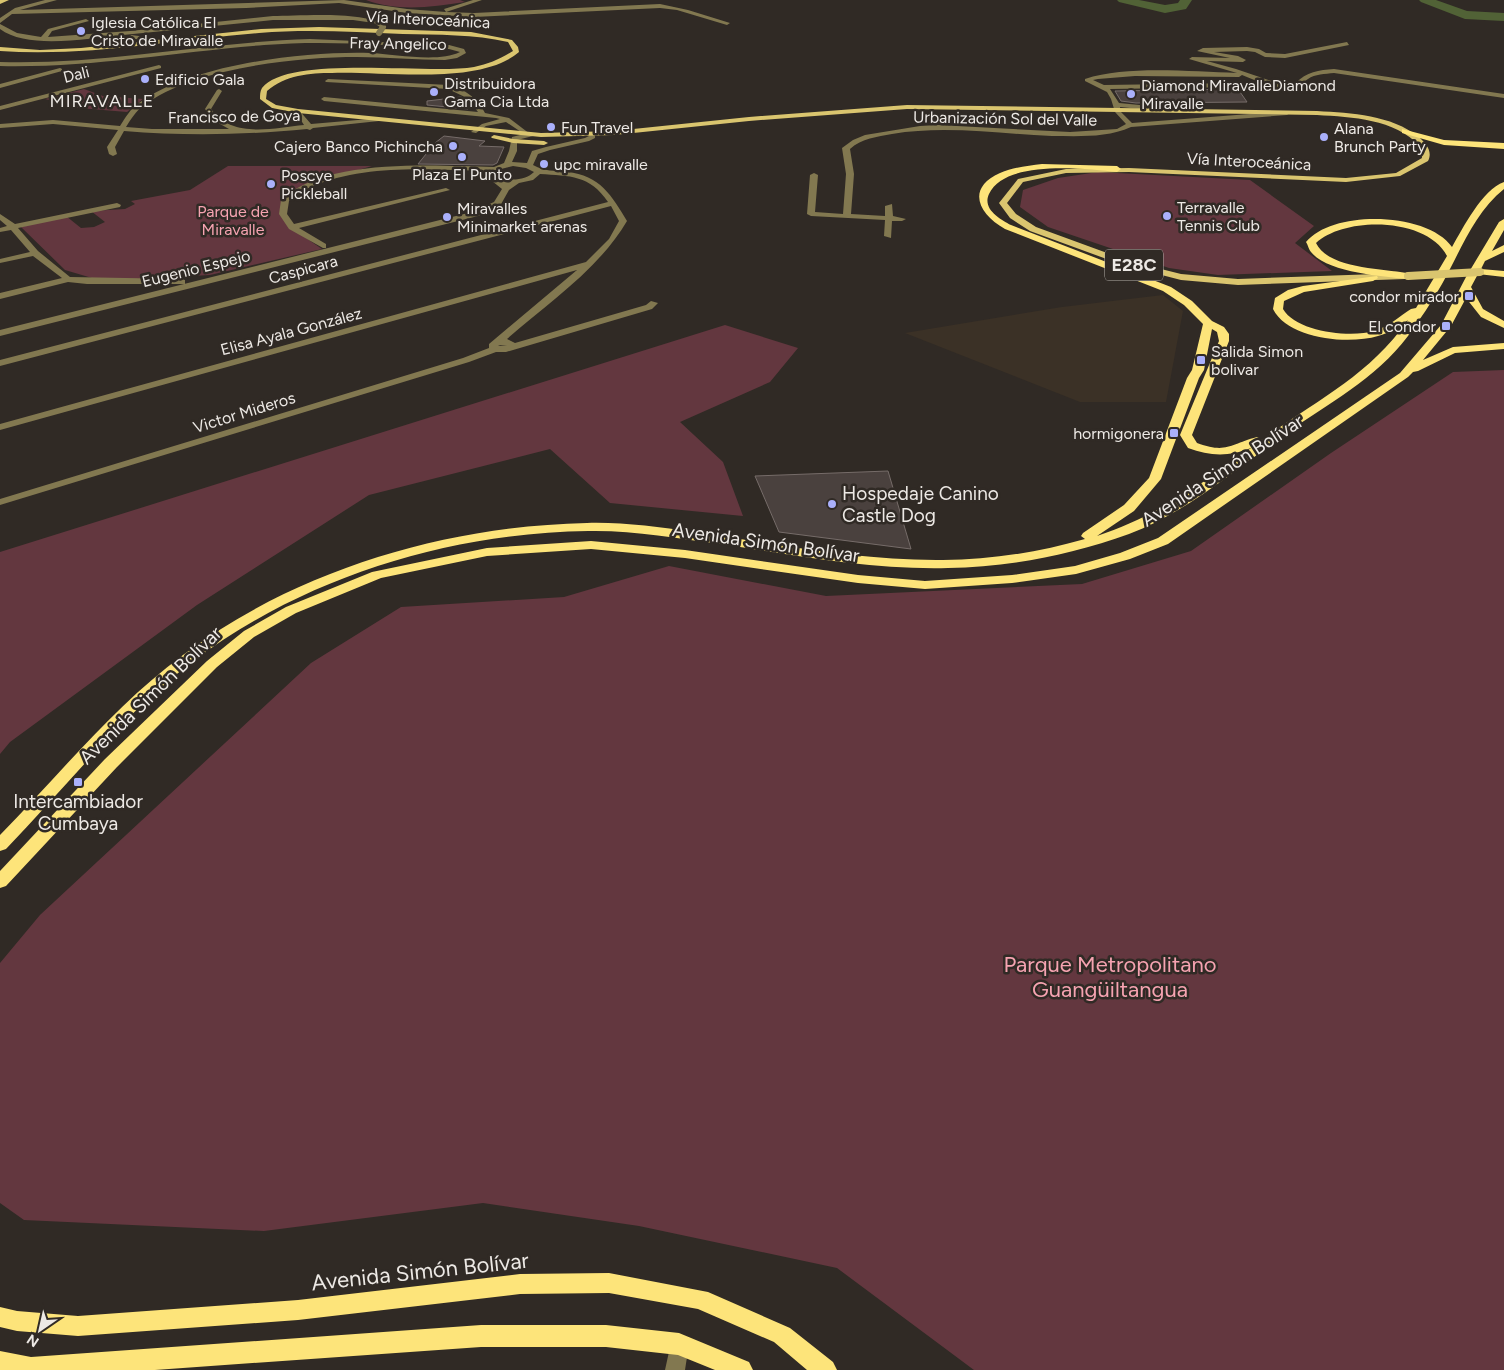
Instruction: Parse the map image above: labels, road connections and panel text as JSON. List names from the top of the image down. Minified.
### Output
{"streets":{"highway":["Avenida Simón Bolívar"],"main road":["Vía Interoceánica","E28C"],"street":["Fray Angelico","Dali","Francisco de Goya","Urbanización Sol del Valle","Eugenio Espejo","Caspicara","Elisa Ayala González","Victor Mideros"]},"crossings":[["Vía Interoceánica","Francisco de Goya"],["Fray Angelico","Francisco de Goya"],["Eugenio Espejo","Victor Mideros"],["Caspicara","Victor Mideros"],["Elisa Ayala González","Victor Mideros"]],"districts":["MIRAVALLE"],"parks":["Parque de Miravalle","Parque Metropolitano Guangüiltangua"],"places":{"other":["Iglesia Católica El Cristo de Miravalle","Edificio Gala","Distribuidora Gama Cia Ltda","Diamond MiravalleDiamond Miravalle","Fun Travel","Alana Brunch Party","Cajero Banco Pichincha","Plaza El Punto","upc miravalle","Poscye Pickleball","Terravalle Tennis Club","Miravalles Minimarket arenas","Hospedaje Canino Castle Dog"],"transit":["condor mirador","El condor","Salida Simon bolivar","hormigonera","Intercambiador Cumbaya"]},"north":"bottom left"}
